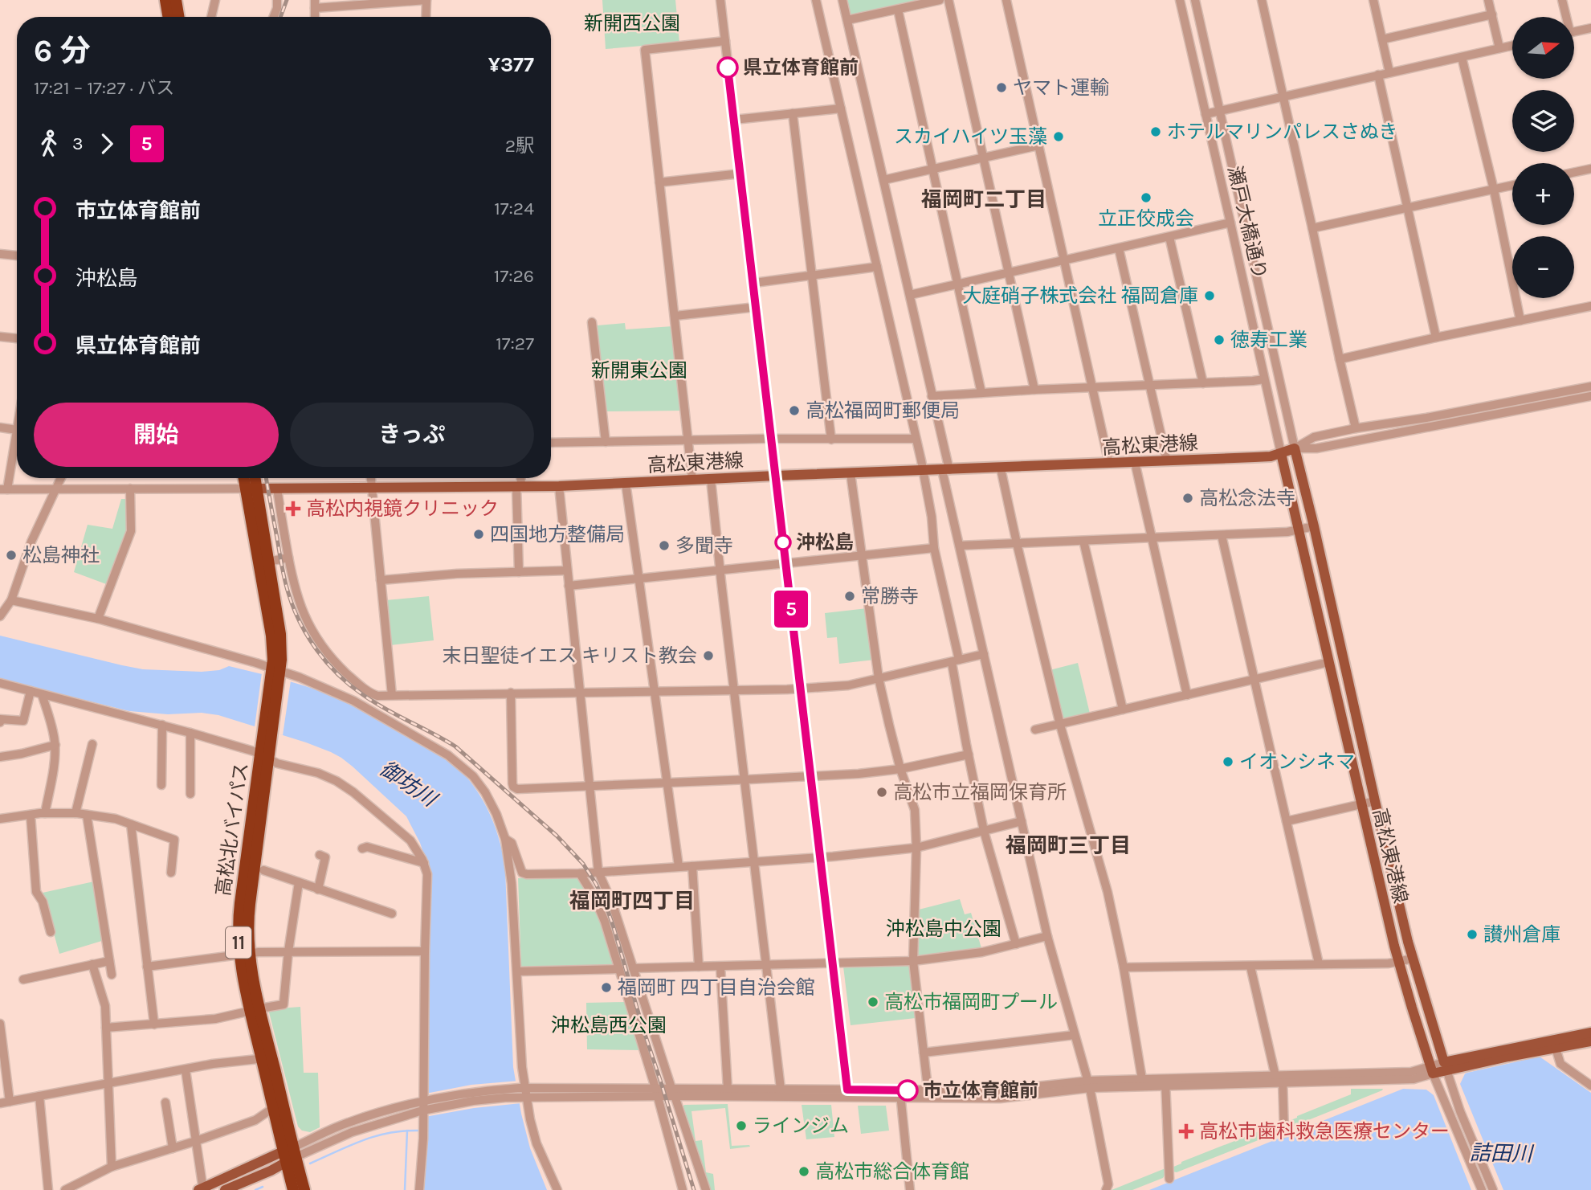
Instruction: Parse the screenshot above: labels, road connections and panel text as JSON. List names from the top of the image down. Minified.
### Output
{"streets":{"highway":["高松北バイパス","11"],"main road":["高松東港線"],"street":["瀬戸大橋通り"]},"crossings":[["瀬戸大橋通り","高松東港線"],["高松東港線","高松北バイパス"]],"districts":["福岡町二丁目","福岡町三丁目","福岡町四丁目"],"water":["御坊川","詰田川"],"parks":["新開西公園","新開東公園","沖松島中公園","沖松島西公園"],"places":{"other":["県立体育館前","ヤマト運輸","ホテルマリンパレスさぬき","スカイハイツ玉藻","立正佼成会","大庭硝子株式会社 福岡倉庫","徳寿工業","高松福岡町郵便局","高松念法寺","四国地方整備局","沖松島","多聞寺","松島神社","常勝寺","末日聖徒イエス キリスト教会","イオンシネマ","高松市立福岡保育所","讃州倉庫","福岡町 四丁目自治会館","高松市福岡町プール","市立体育館前","ラインジム","高松市総合体育館"],"health":["高松内視鏡クリニック","高松市歯科救急医療センター"]},"lines":["bus line 5"],"north":"right","page":{"on_map":"5","map_buttons":["+","−"],"heading":["6 分","17:21 – 17:27 · バス","¥377"],"legs":["3","5","2駅"],"list":[{"name":"市立体育館前","value":"17:24"},{"name":"沖松島","value":"17:26"},{"name":"県立体育館前","value":"17:27"}],"buttons":["開始","きっぷ"]}}
